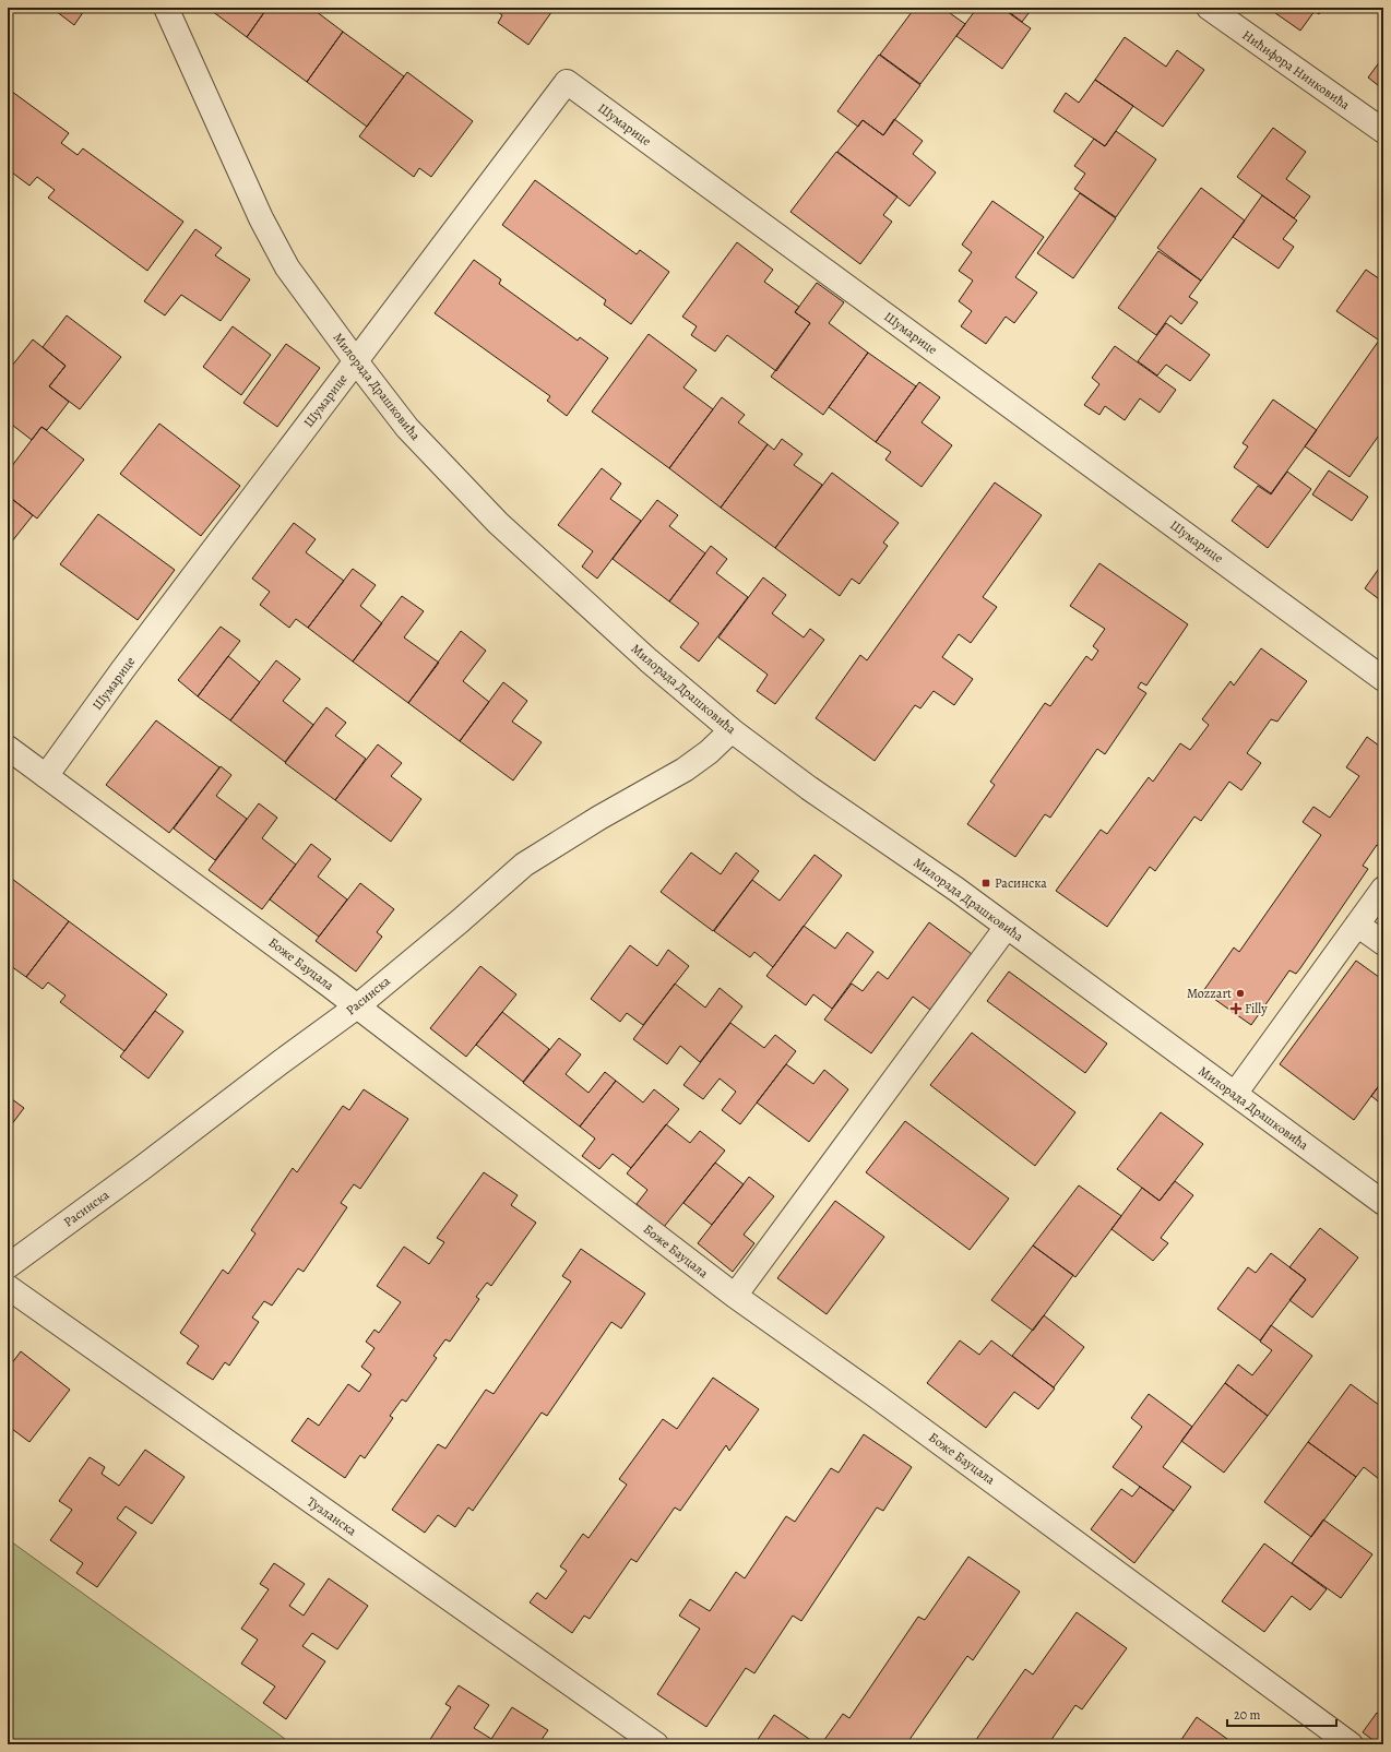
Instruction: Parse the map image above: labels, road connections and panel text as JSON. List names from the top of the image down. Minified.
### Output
{"streets":{"street":["Нићифора Нинковића","Шумарице","Милорада Драшковића","Боже Бауцала","Расинска","Тузланска"]},"crossings":[["Шумарице","Милорада Драшковића"],["Шумарице","Боже Бауцала"],["Милорада Драшковића","Расинска"],["Боже Бауцала","Расинска"]],"places":{"transit":["Расинска"],"other":["Mozzart"],"health":["Filly"]},"scale_bar":"20 m"}
